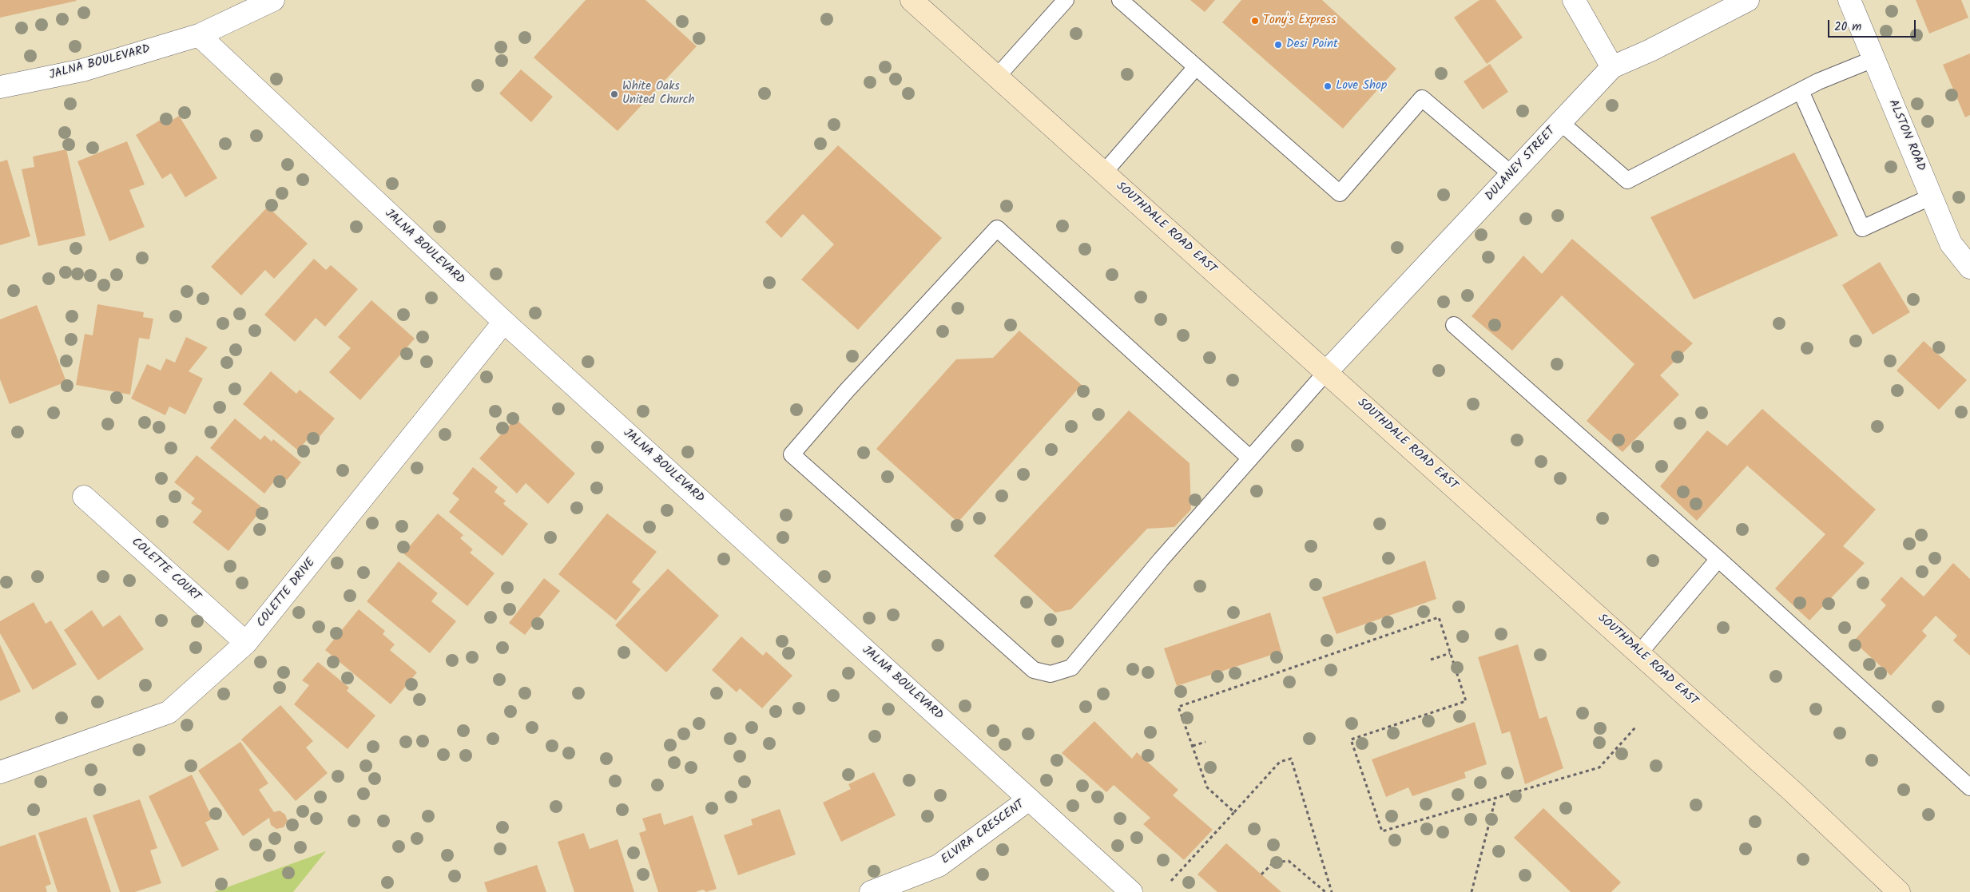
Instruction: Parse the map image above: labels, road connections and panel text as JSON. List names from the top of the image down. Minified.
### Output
{"streets":{"main road":["SOUTHDALE ROAD EAST"],"street":["JALNA BOULEVARD","ALSTON ROAD","DULANEY STREET","COLETTE COURT","COLETTE DRIVE","ELVIRA CRESCENT"]},"crossings":[["JALNA BOULEVARD","COLETTE DRIVE"],["JALNA BOULEVARD","ELVIRA CRESCENT"],["DULANEY STREET","SOUTHDALE ROAD EAST"],["COLETTE COURT","COLETTE DRIVE"]],"places":["Tony's Express","Desi Point","Love Shop","White Oaks United Church"],"scale_bar":"20 m"}
